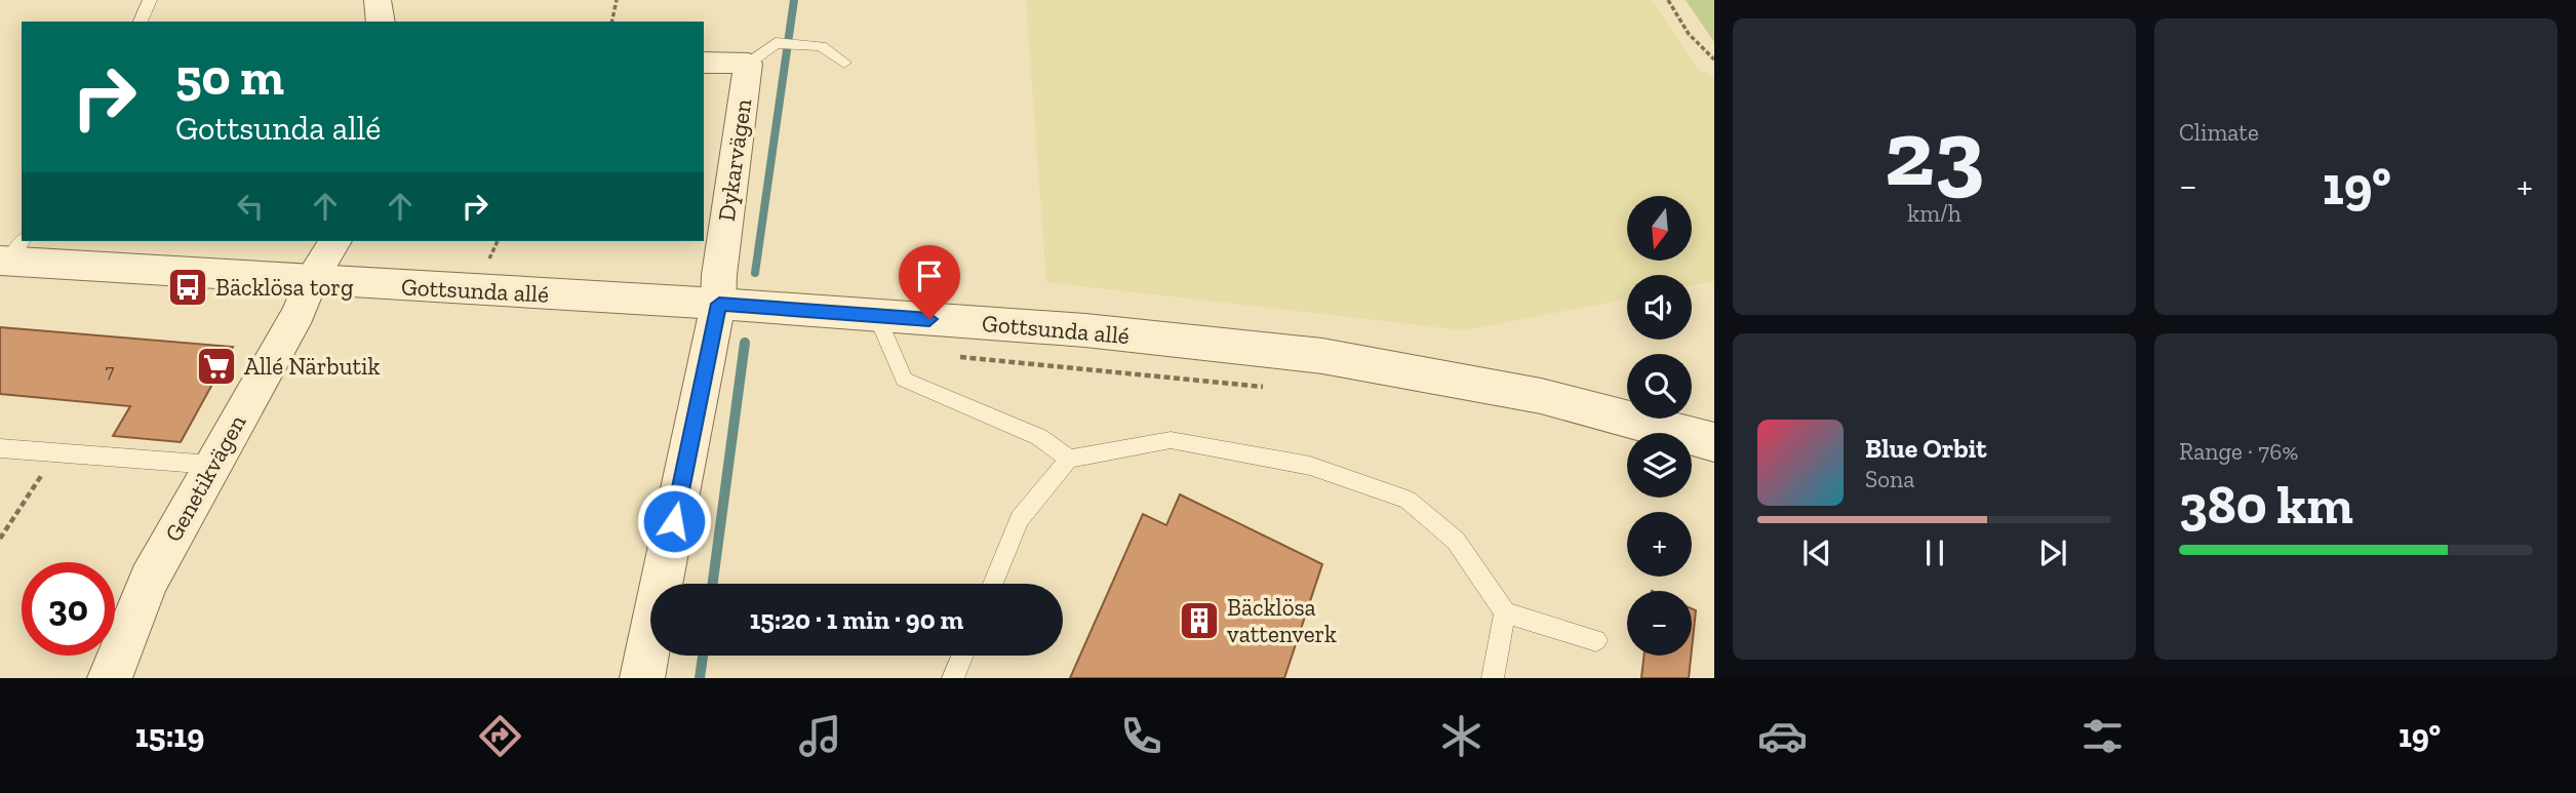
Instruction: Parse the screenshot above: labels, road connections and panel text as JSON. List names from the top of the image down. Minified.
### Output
{"streets":{"street":["Dykarvägen","Gottsunda allé","Genetikvägen"]},"crossings":[["Dykarvägen","Gottsunda allé"],["Gottsunda allé","Genetikvägen"]],"places":{"bus stop":["Bäcklösa torg"],"supermarket":["Allé Närbutik"],"building":["Bäcklösa vattenverk"]},"house_numbers":["7"],"north":"bottom","page":{"tile":[["23","km/h"],"Climate",["Range · 76%","380 km"]],"turn":["50 m","Gottsunda allé"],"heat":["−","19°","+"],"map_buttons":["+","−"],"song":["Blue Orbit","Sona"],"limit":"30","trip":"15:20 · 1 min · 90 m","tabs":["15:19","19°"]}}
